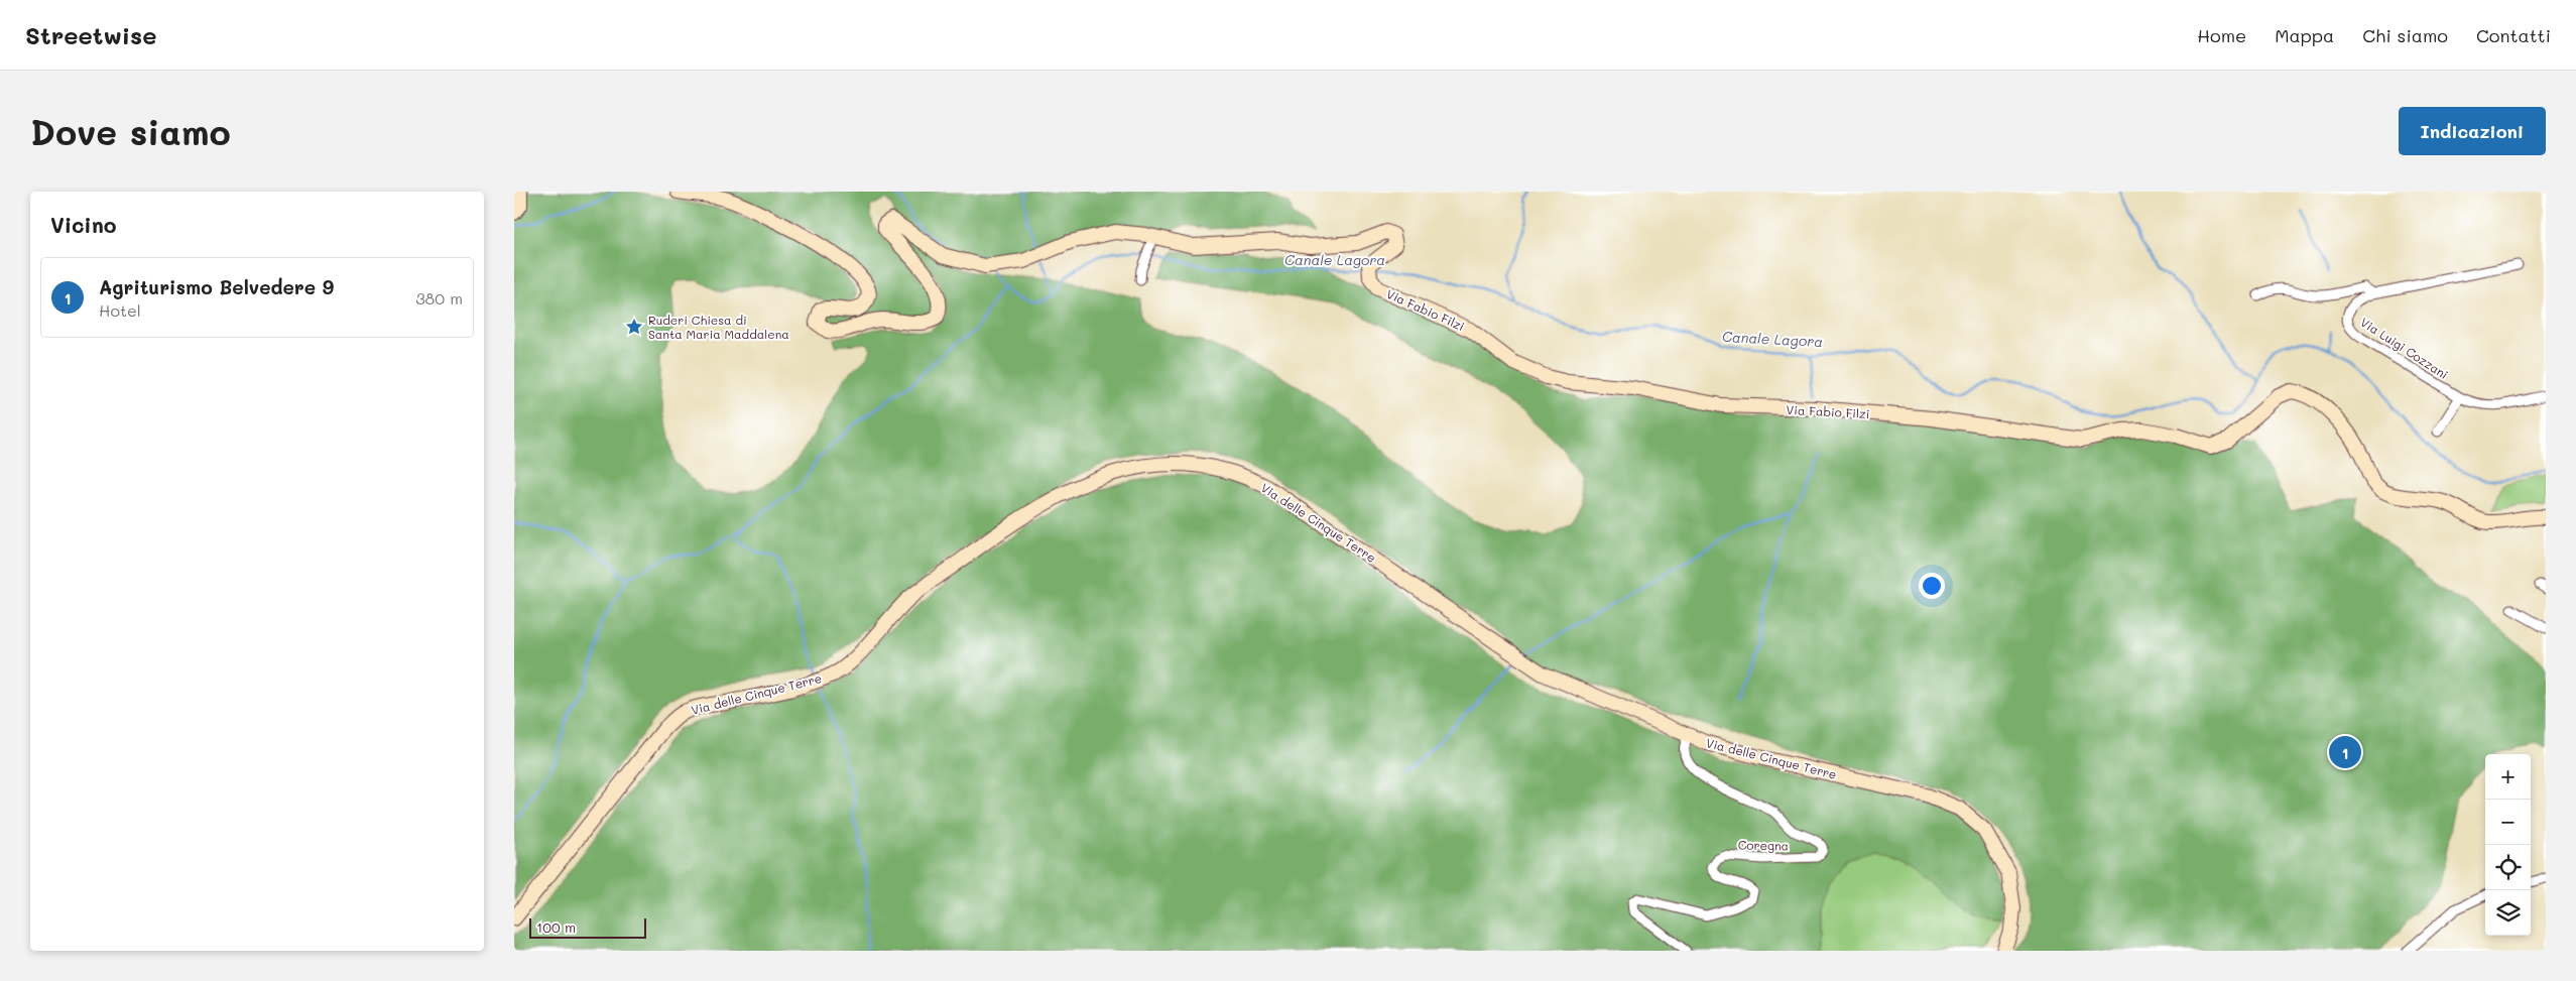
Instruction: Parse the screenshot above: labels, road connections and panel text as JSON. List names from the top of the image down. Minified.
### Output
{"streets":{"street":["Via Fabio Filzi","Via Luigi Cozzani","Via delle Cinque Terre","Coregna"]},"crossings":[["Via delle Cinque Terre","Coregna"]],"water":["Canale Lagora"],"places":{"place":["Ruderi Chiesa di Santa Maria Maddalena"]},"scale_bar":"100 m","page":{"header":"Streetwise","nav":["Home","Mappa","Chi siamo","Contatti"],"buttons":"Indicazioni","title":"Dove siamo","heading":"Vicino","list":[{"mark":"1","name":"Agriturismo Belvedere 9","note":"Hotel","value":"380 m"}],"pins":"1","map_buttons":["+","−"],"scale":"100 m"}}
